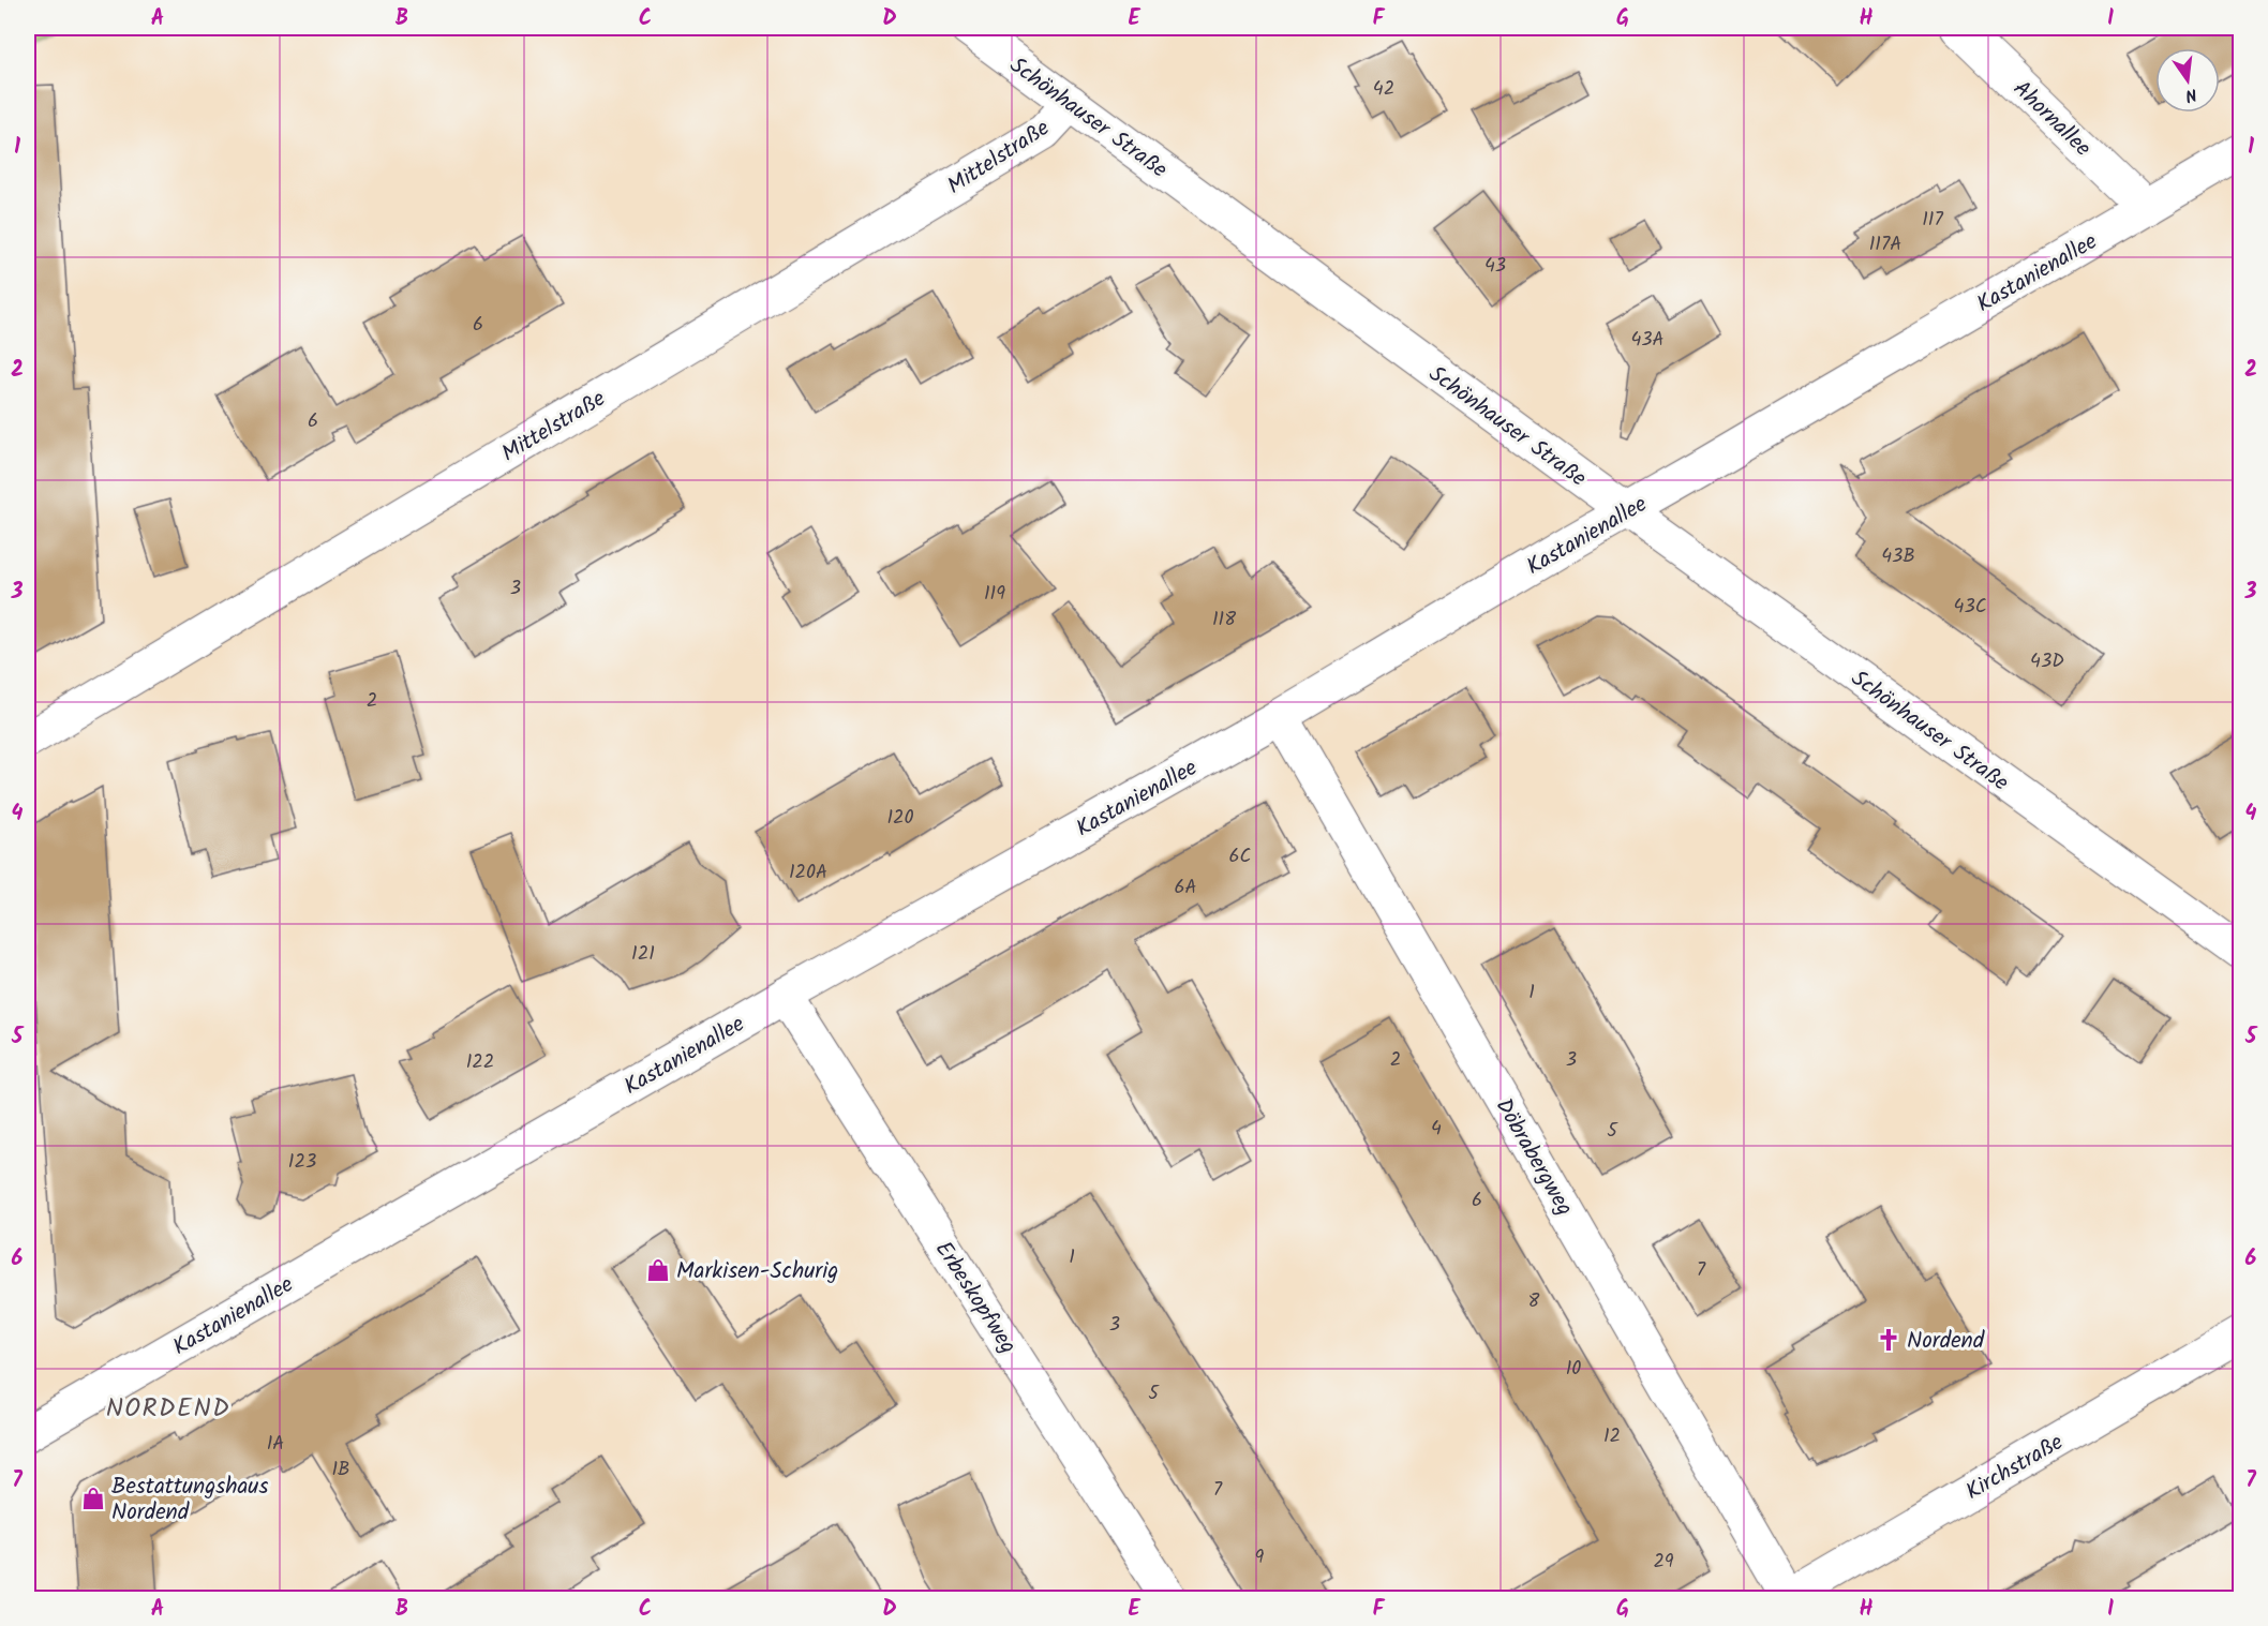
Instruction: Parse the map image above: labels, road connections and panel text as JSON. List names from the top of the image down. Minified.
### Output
{"streets":{"street":["Schönhauser Straße","Ahornallee","Mittelstraße","Kastanienallee","Döbrabergweg","Erbeskopfweg","Kirchstraße"]},"crossings":[["Schönhauser Straße","Mittelstraße"],["Schönhauser Straße","Kastanienallee"],["Ahornallee","Kastanienallee"],["Kastanienallee","Döbrabergweg"],["Kastanienallee","Erbeskopfweg"],["Döbrabergweg","Kirchstraße"]],"districts":["NORDEND"],"places":{"shop":["Markisen-Schurig","Bestattungshaus Nordend"],"church":["Nordend"]},"house_numbers":["42","117","117A","43","6","43A","6","43B","3","119","43C","118","43D","2","120","6C","120A","6A","121","1","2","3","122","4","5","123","6","1","7","8","3","10","5","12","1A","1B","7","9","29"],"north":"bottom","grid":{"columns":["A","B","C","D","E","F","G","H","I"],"rows":["1","2","3","4","5","6","7"]}}
